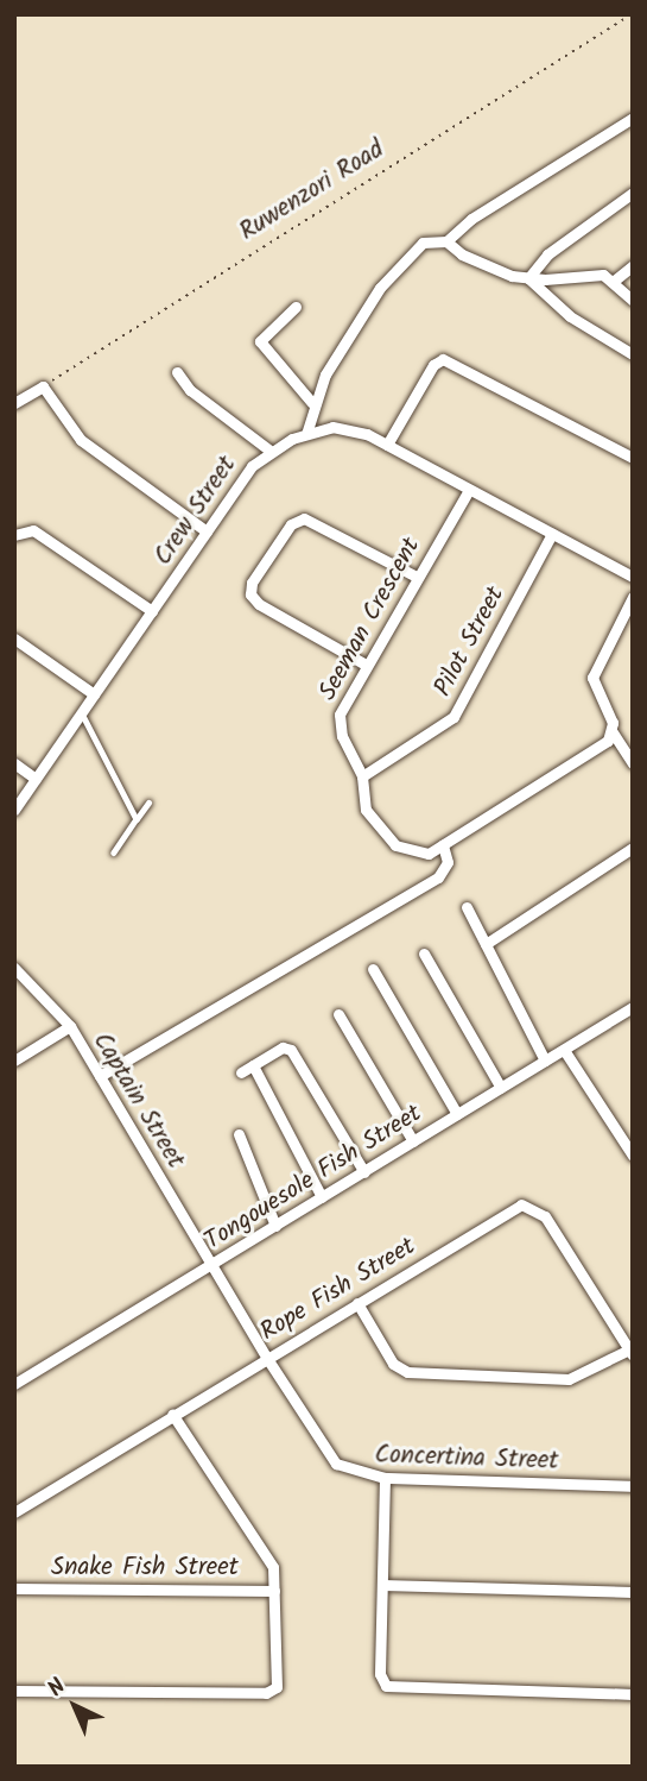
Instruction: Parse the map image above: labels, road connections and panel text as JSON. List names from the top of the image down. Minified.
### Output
{"streets":{"street":["Crew Street","Seeman Crescent","Pilot Street","Captain Street","Tongouesole Fish Street","Rope Fish Street","Concertina Street","Snake Fish Street"],"path":["Ruwenzori Road"]},"crossings":[["Crew Street","Seeman Crescent"],["Crew Street","Pilot Street"],["Seeman Crescent","Pilot Street"],["Captain Street","Tongouesole Fish Street"],["Captain Street","Concertina Street"],["Tongouesole Fish Street","Concertina Street"],["Rope Fish Street","Concertina Street"]],"north":"top left"}
